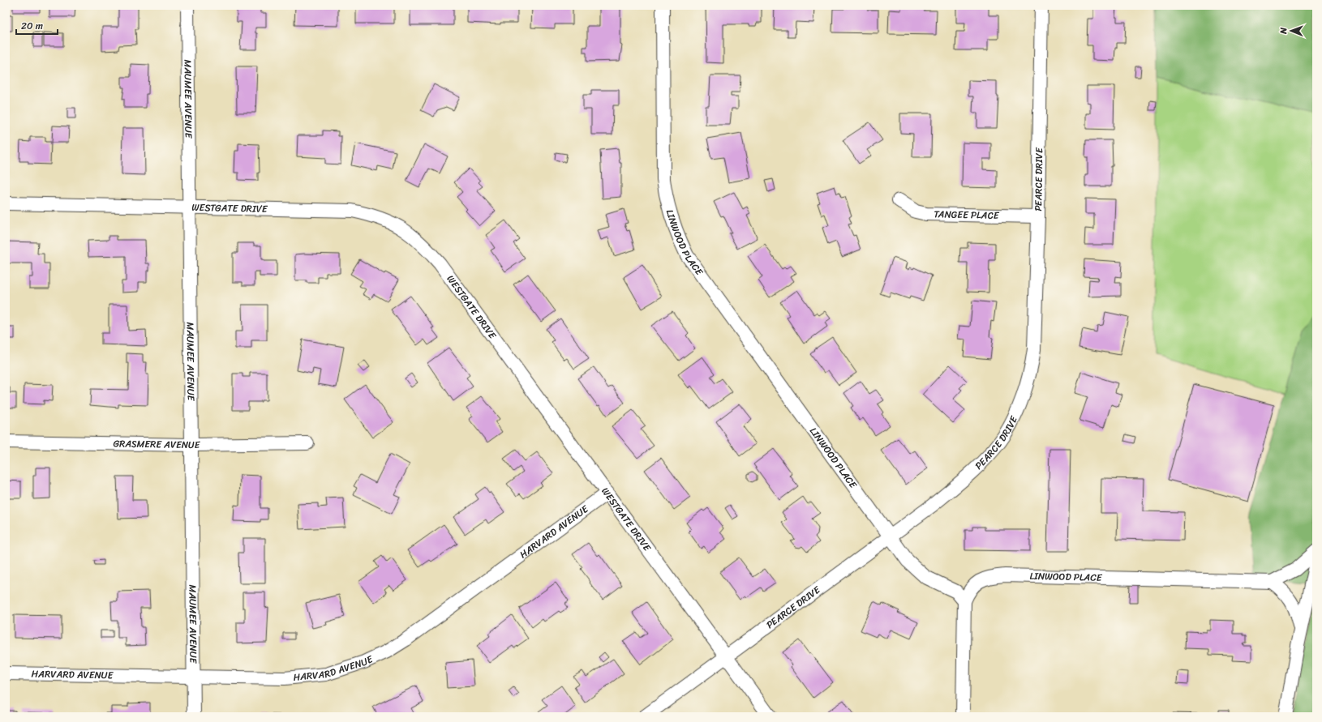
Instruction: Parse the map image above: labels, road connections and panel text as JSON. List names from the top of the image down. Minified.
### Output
{"streets":{"street":["MAUMEE AVENUE","PEARCE DRIVE","WESTGATE DRIVE","TANGEE PLACE","LINWOOD PLACE","GRASMERE AVENUE","HARVARD AVENUE"]},"crossings":[["MAUMEE AVENUE","WESTGATE DRIVE"],["MAUMEE AVENUE","GRASMERE AVENUE"],["MAUMEE AVENUE","HARVARD AVENUE"],["PEARCE DRIVE","WESTGATE DRIVE"],["PEARCE DRIVE","TANGEE PLACE"],["PEARCE DRIVE","LINWOOD PLACE"],["WESTGATE DRIVE","HARVARD AVENUE"]],"scale_bar":"20 m","north":"left"}
